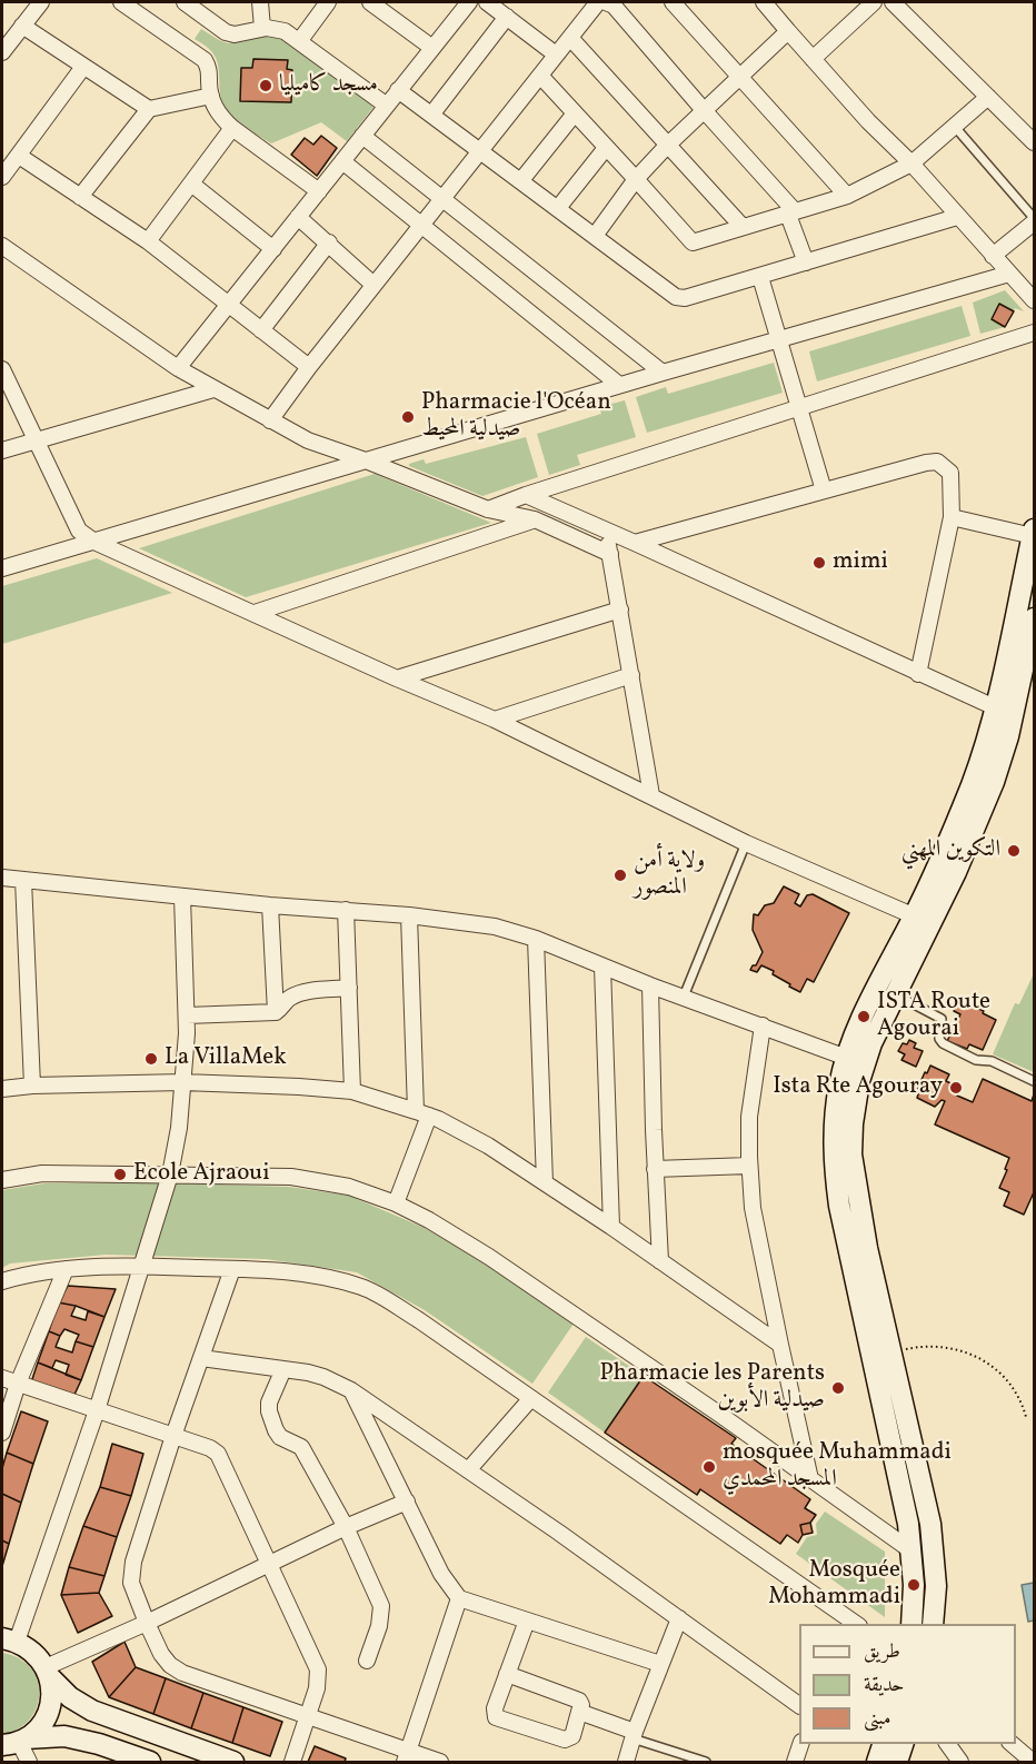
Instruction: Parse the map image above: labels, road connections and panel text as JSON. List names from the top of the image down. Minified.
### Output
{"places":["مسجد كاميليا","Pharmacie l'Océan صيدلية المحيط","mimi","التكوين المهني","ولاية أمن المنصور","ISTA Route Agourai","La VillaMek","Ista Rte Agouray","Ecole Ajraoui","Pharmacie les Parents صيدلية الأبوين","mosquée Muhammadi المسجد المحمدي","Mosquée Mohammadi"],"legend":["طريق","حديقة","مبنى"]}
